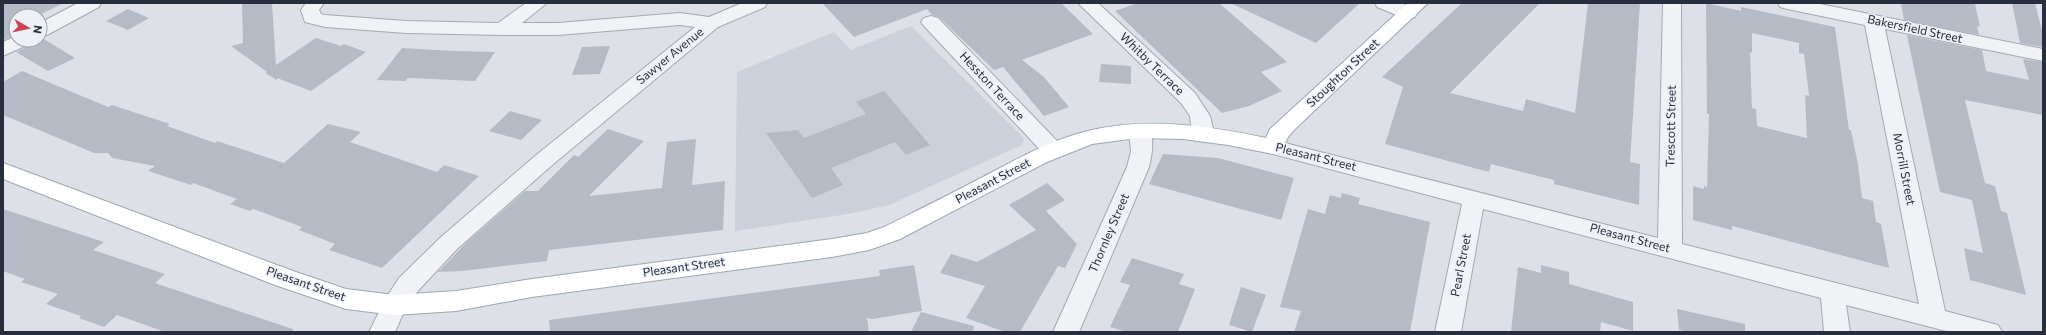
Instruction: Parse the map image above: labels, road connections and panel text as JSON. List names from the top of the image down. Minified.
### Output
{"streets":{"main road":["Stoughton Street","Pleasant Street"],"street":["Bakersfield Street","Sawyer Avenue","Whitby Terrace","Hesston Terrace","Trescott Street","Morrill Street","Thornley Street","Pearl Street"]},"crossings":[["Bakersfield Street","Morrill Street"],["Sawyer Avenue","Pleasant Street"],["Whitby Terrace","Pleasant Street"],["Stoughton Street","Pleasant Street"],["Hesston Terrace","Pleasant Street"],["Trescott Street","Pleasant Street"],["Pleasant Street","Morrill Street"],["Pleasant Street","Thornley Street"],["Pleasant Street","Pearl Street"]],"north":"right"}
